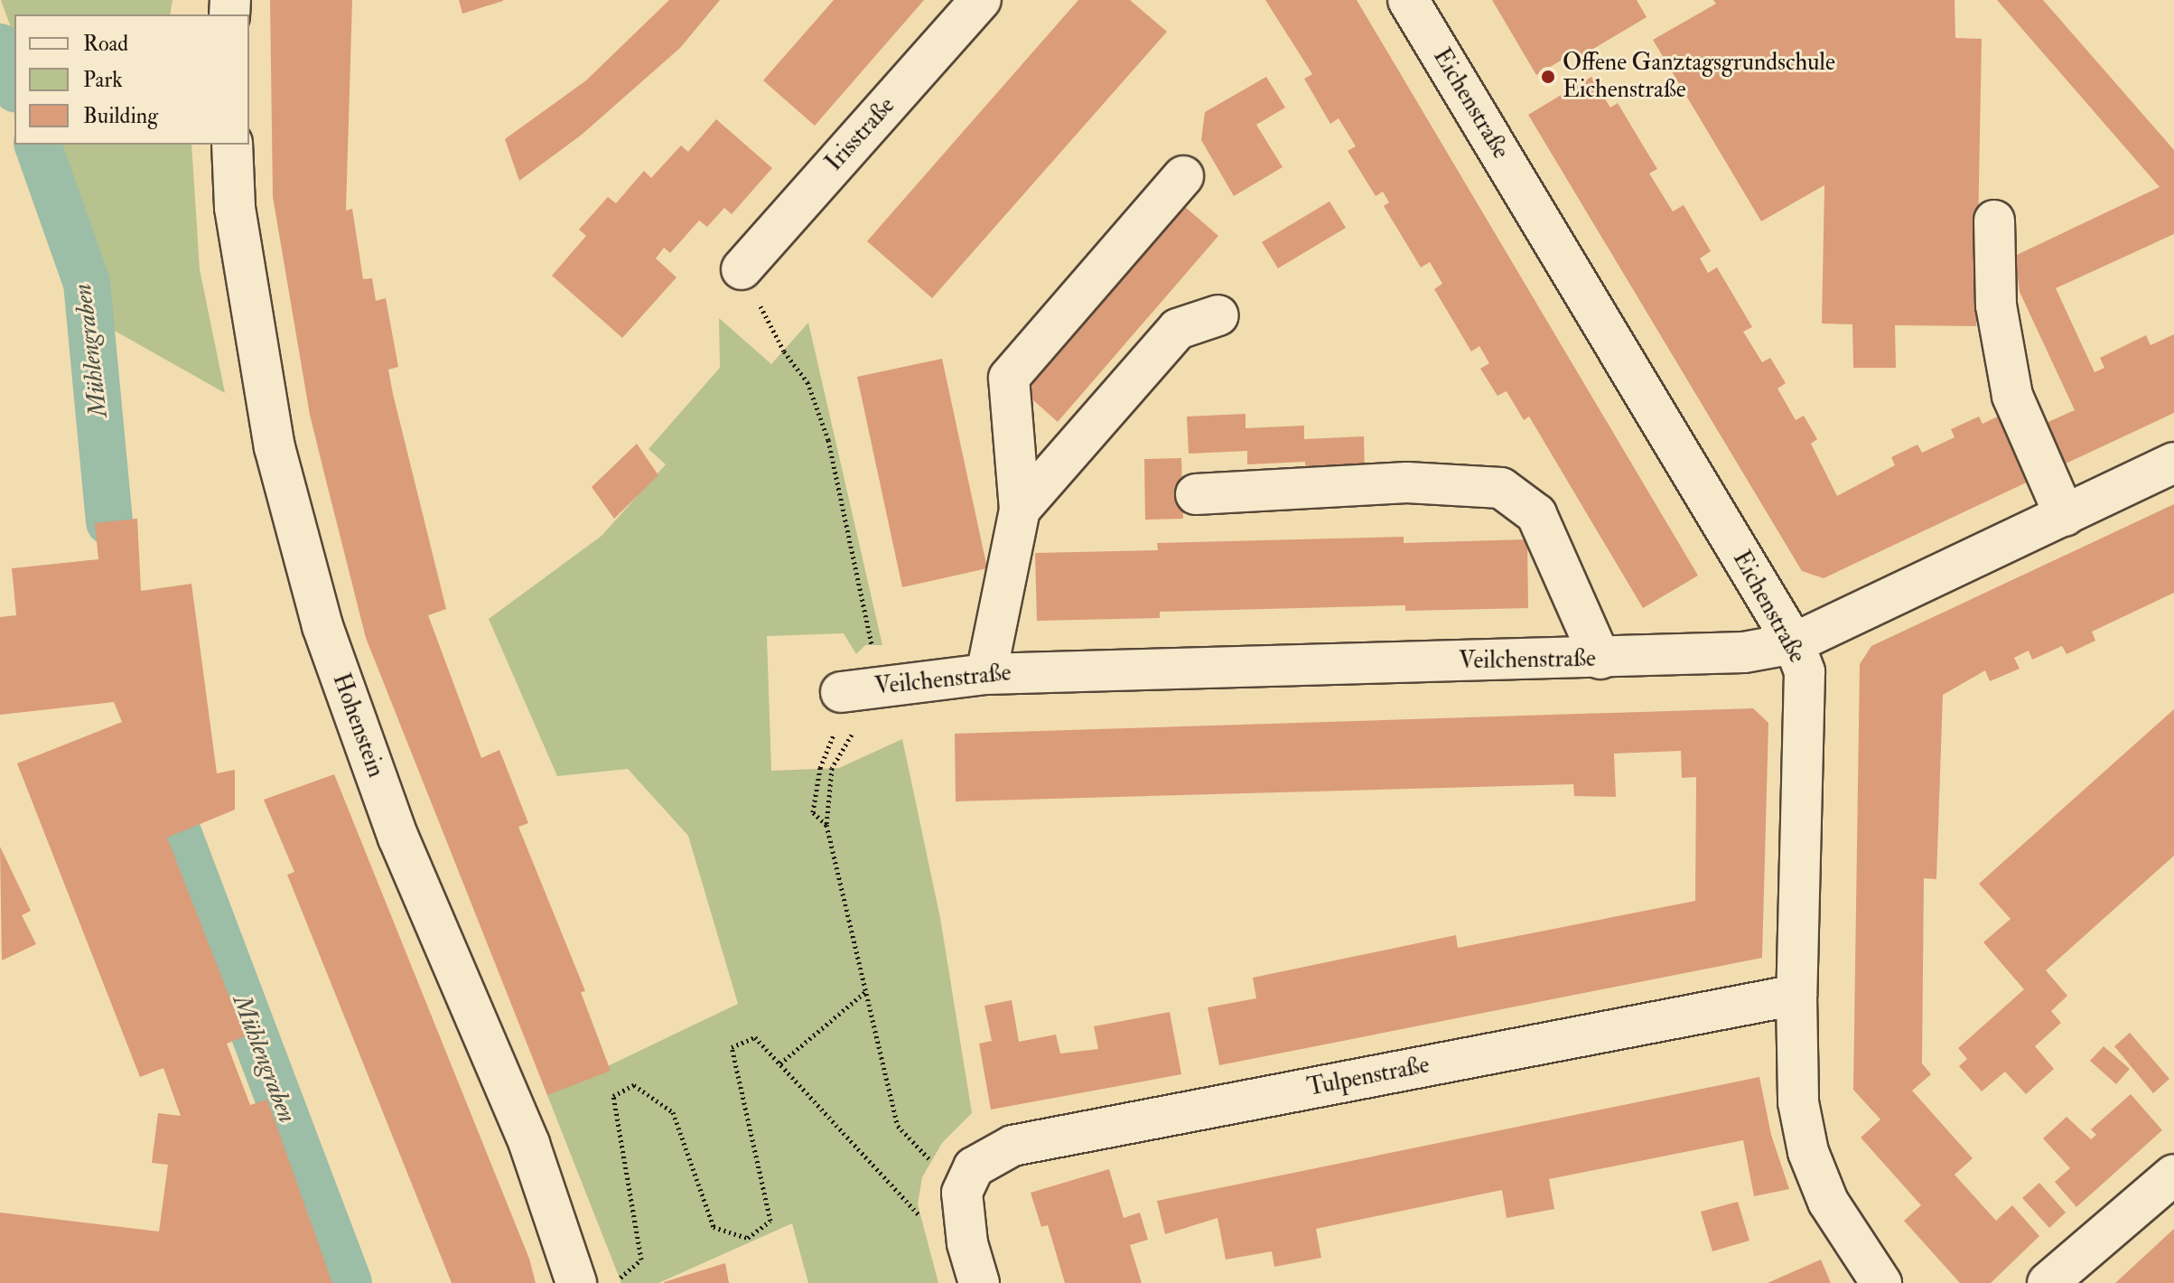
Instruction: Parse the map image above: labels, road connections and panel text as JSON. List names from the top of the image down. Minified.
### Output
{"streets":{"street":["Eichenstraße","Irisstraße","Veilchenstraße","Hohenstein","Tulpenstraße"]},"crossings":[["Eichenstraße","Veilchenstraße"],["Eichenstraße","Tulpenstraße"]],"water":["Mühlengraben"],"places":["Offene Ganztagsgrundschule Eichenstraße"],"legend":["Road","Park","Building"]}
